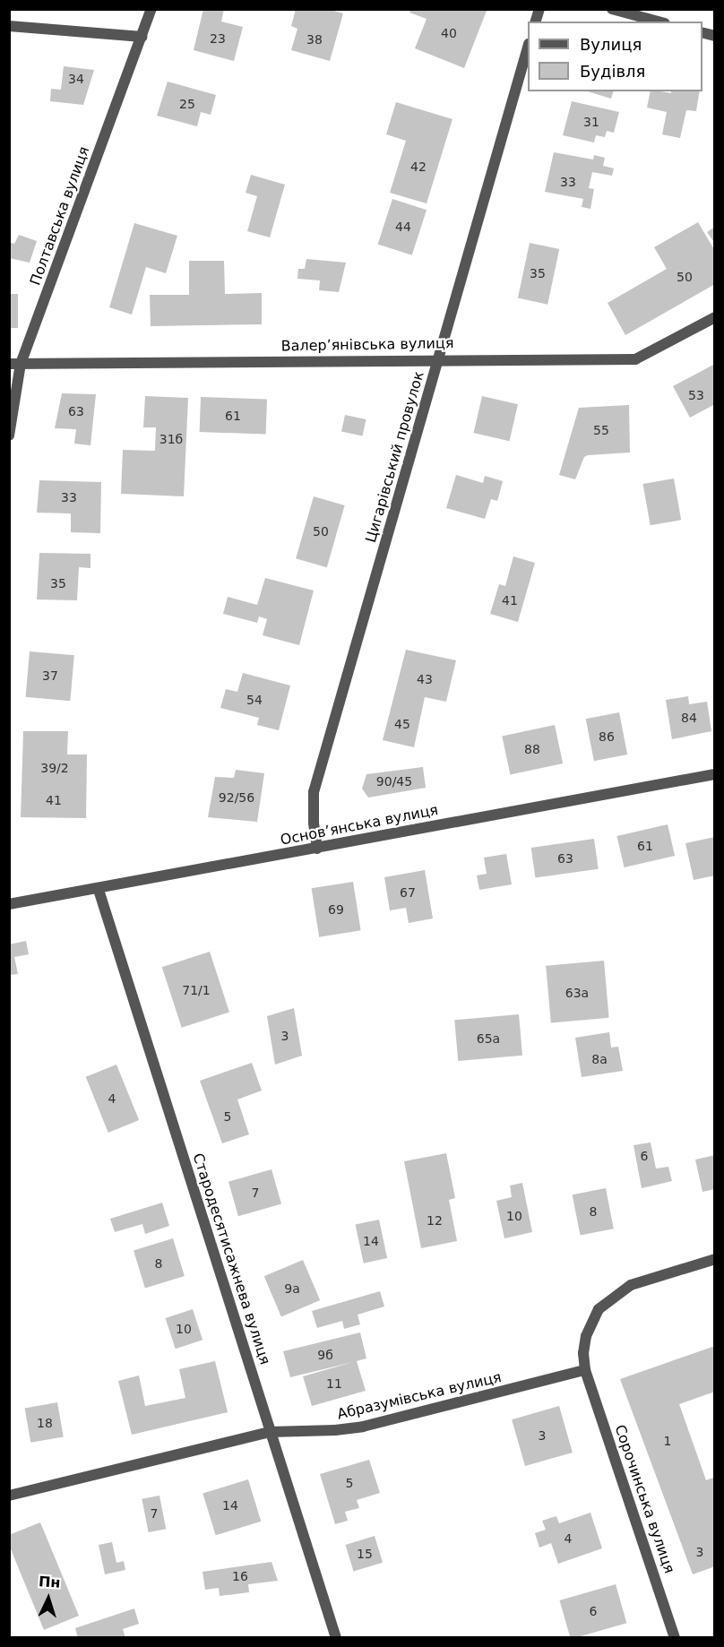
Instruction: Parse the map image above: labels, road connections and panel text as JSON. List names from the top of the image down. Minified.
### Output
{"streets":{"street":["Полтавська вулиця","Валер’янівська вулиця","Цигарівський провулок","Основ’янська вулиця","Стародесятисажнева вулиця","Абразумівська вулиця","Сорочинська вулиця"]},"crossings":[["Полтавська вулиця","Валер’янівська вулиця"],["Валер’янівська вулиця","Цигарівський провулок"],["Цигарівський провулок","Основ’янська вулиця"],["Основ’янська вулиця","Стародесятисажнева вулиця"],["Стародесятисажнева вулиця","Абразумівська вулиця"],["Абразумівська вулиця","Сорочинська вулиця"]],"house_numbers":["40","23","38","34","25","31","42","33","44","35","50","53","63","61","55","31б","33","50","35","41","37","43","54","84","45","86","88","39/2","90/45","92/56","41","61","63","67","69","71/1","63а","3","65а","8а","4","5","6","7","8","10","12","14","8","9а","10","9б","11","18","3","1","5","14","7","4","3","15","16","6"],"legend":["Вулиця","Будівля"],"north":"top"}
